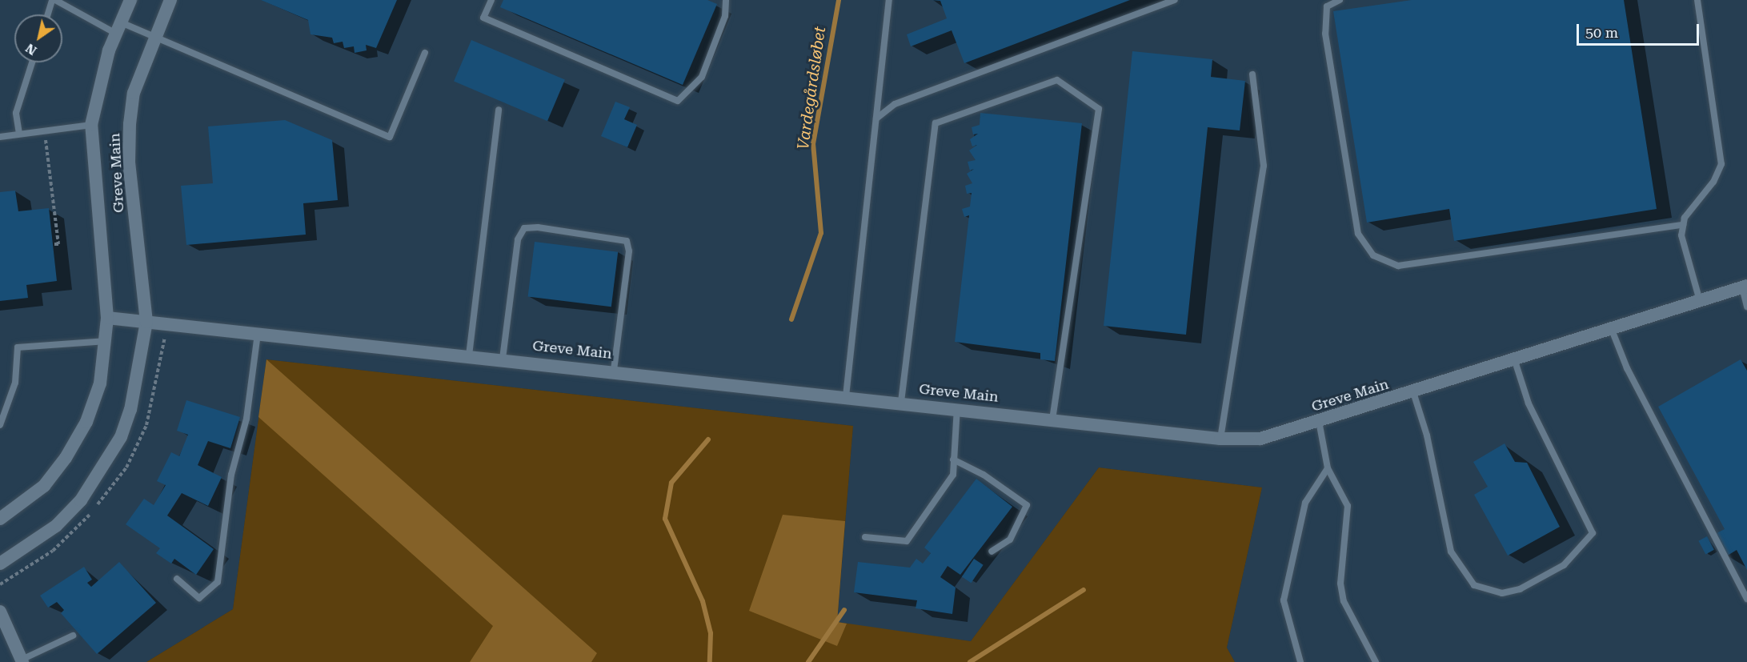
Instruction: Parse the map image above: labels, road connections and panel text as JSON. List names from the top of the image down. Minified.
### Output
{"streets":{"street":["Greve Main"]},"water":["Vardegårdsløbet"],"scale_bar":"50 m","north":"bottom left"}
